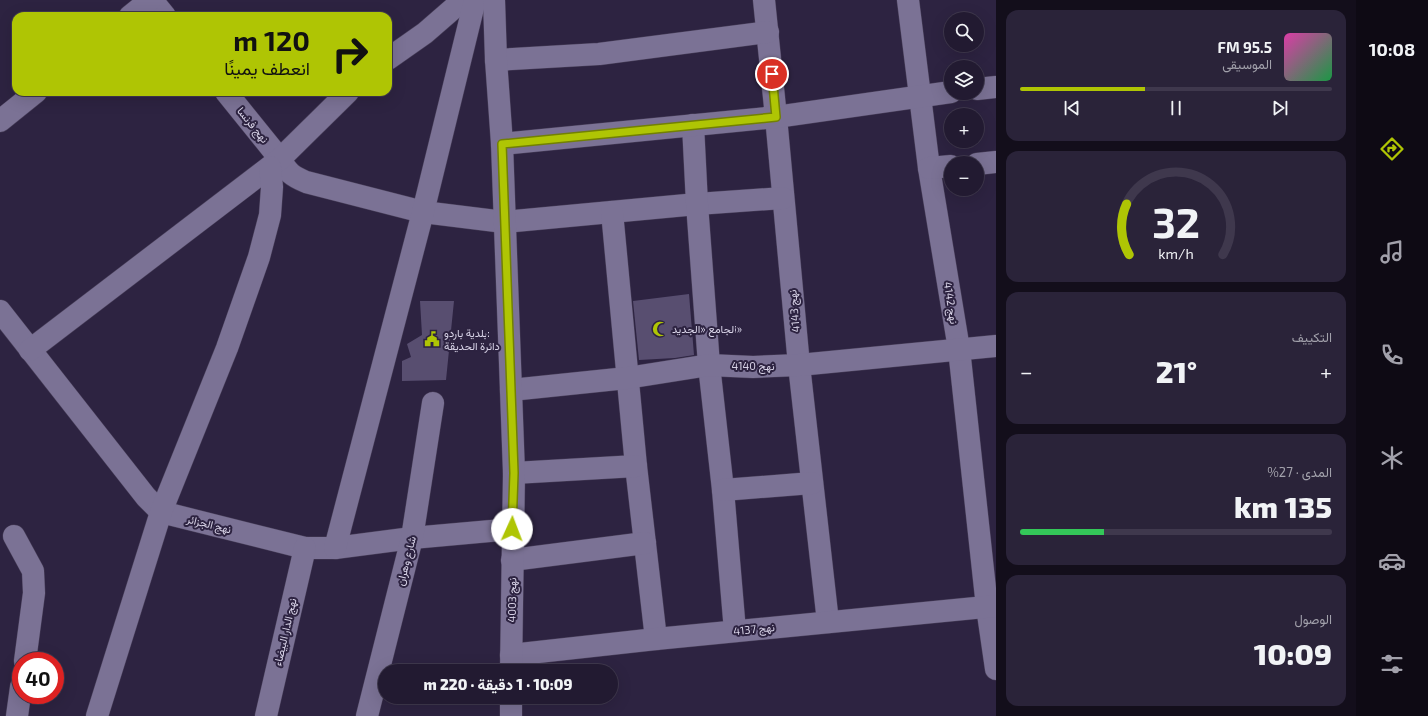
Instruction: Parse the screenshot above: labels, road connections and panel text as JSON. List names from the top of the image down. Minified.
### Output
{"streets":{"street":["نهج فرنسا","نهج 4142","نهج 4143","نهج 4140","نهج الجزائر","شارع وهران","نهج 4003","نهج 4137","نهج الدار البيضاء"]},"crossings":[["نهج فرنسا","نهج 4143"],["نهج فرنسا","نهج 4003"],["نهج 4142","نهج 4140"],["نهج 4142","نهج 4137"],["نهج 4143","نهج 4140"],["نهج 4143","نهج 4137"],["نهج 4140","نهج 4003"],["نهج الجزائر","شارع وهران"],["نهج الجزائر","نهج 4003"],["نهج الجزائر","نهج الدار البيضاء"],["نهج 4003","نهج 4137"]],"places":{"mosque":["الجامع «الجديد»"],"public building":["بلدية باردو: دائرة الحديقة"]},"page":{"tabs":"10:08","map_buttons":["+","−"],"turn":["120 m","انعطف يمينًا"],"song":["95.5 FM","الموسيقى"],"tile":["التكييف",["المدى · 27%","135 km"],["الوصول","10:09"]],"heat":["−","21°","+"],"limit":"40","trip":"10:09 · 1 دقيقة · 220 m","gauge":["32","km/h"]}}
